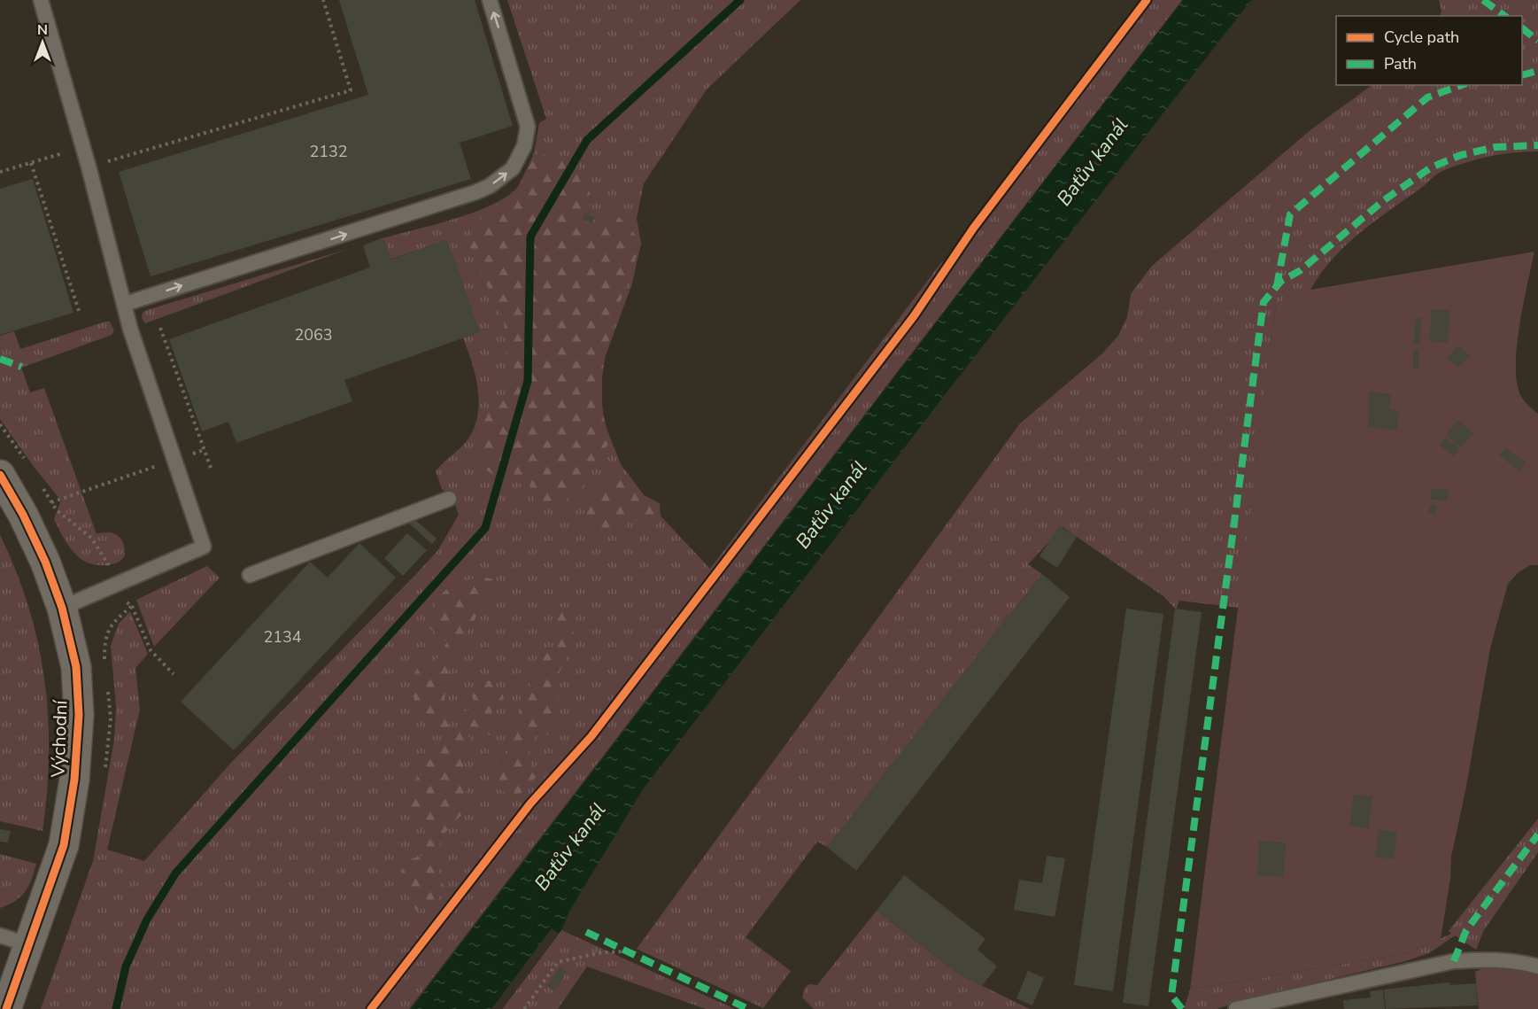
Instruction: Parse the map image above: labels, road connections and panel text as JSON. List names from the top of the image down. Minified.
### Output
{"streets":{"street":["Východní"]},"water":["Baťův kanál"],"house_numbers":["2132","2063","2134"],"legend":["Cycle path","Path"],"north":"top"}
